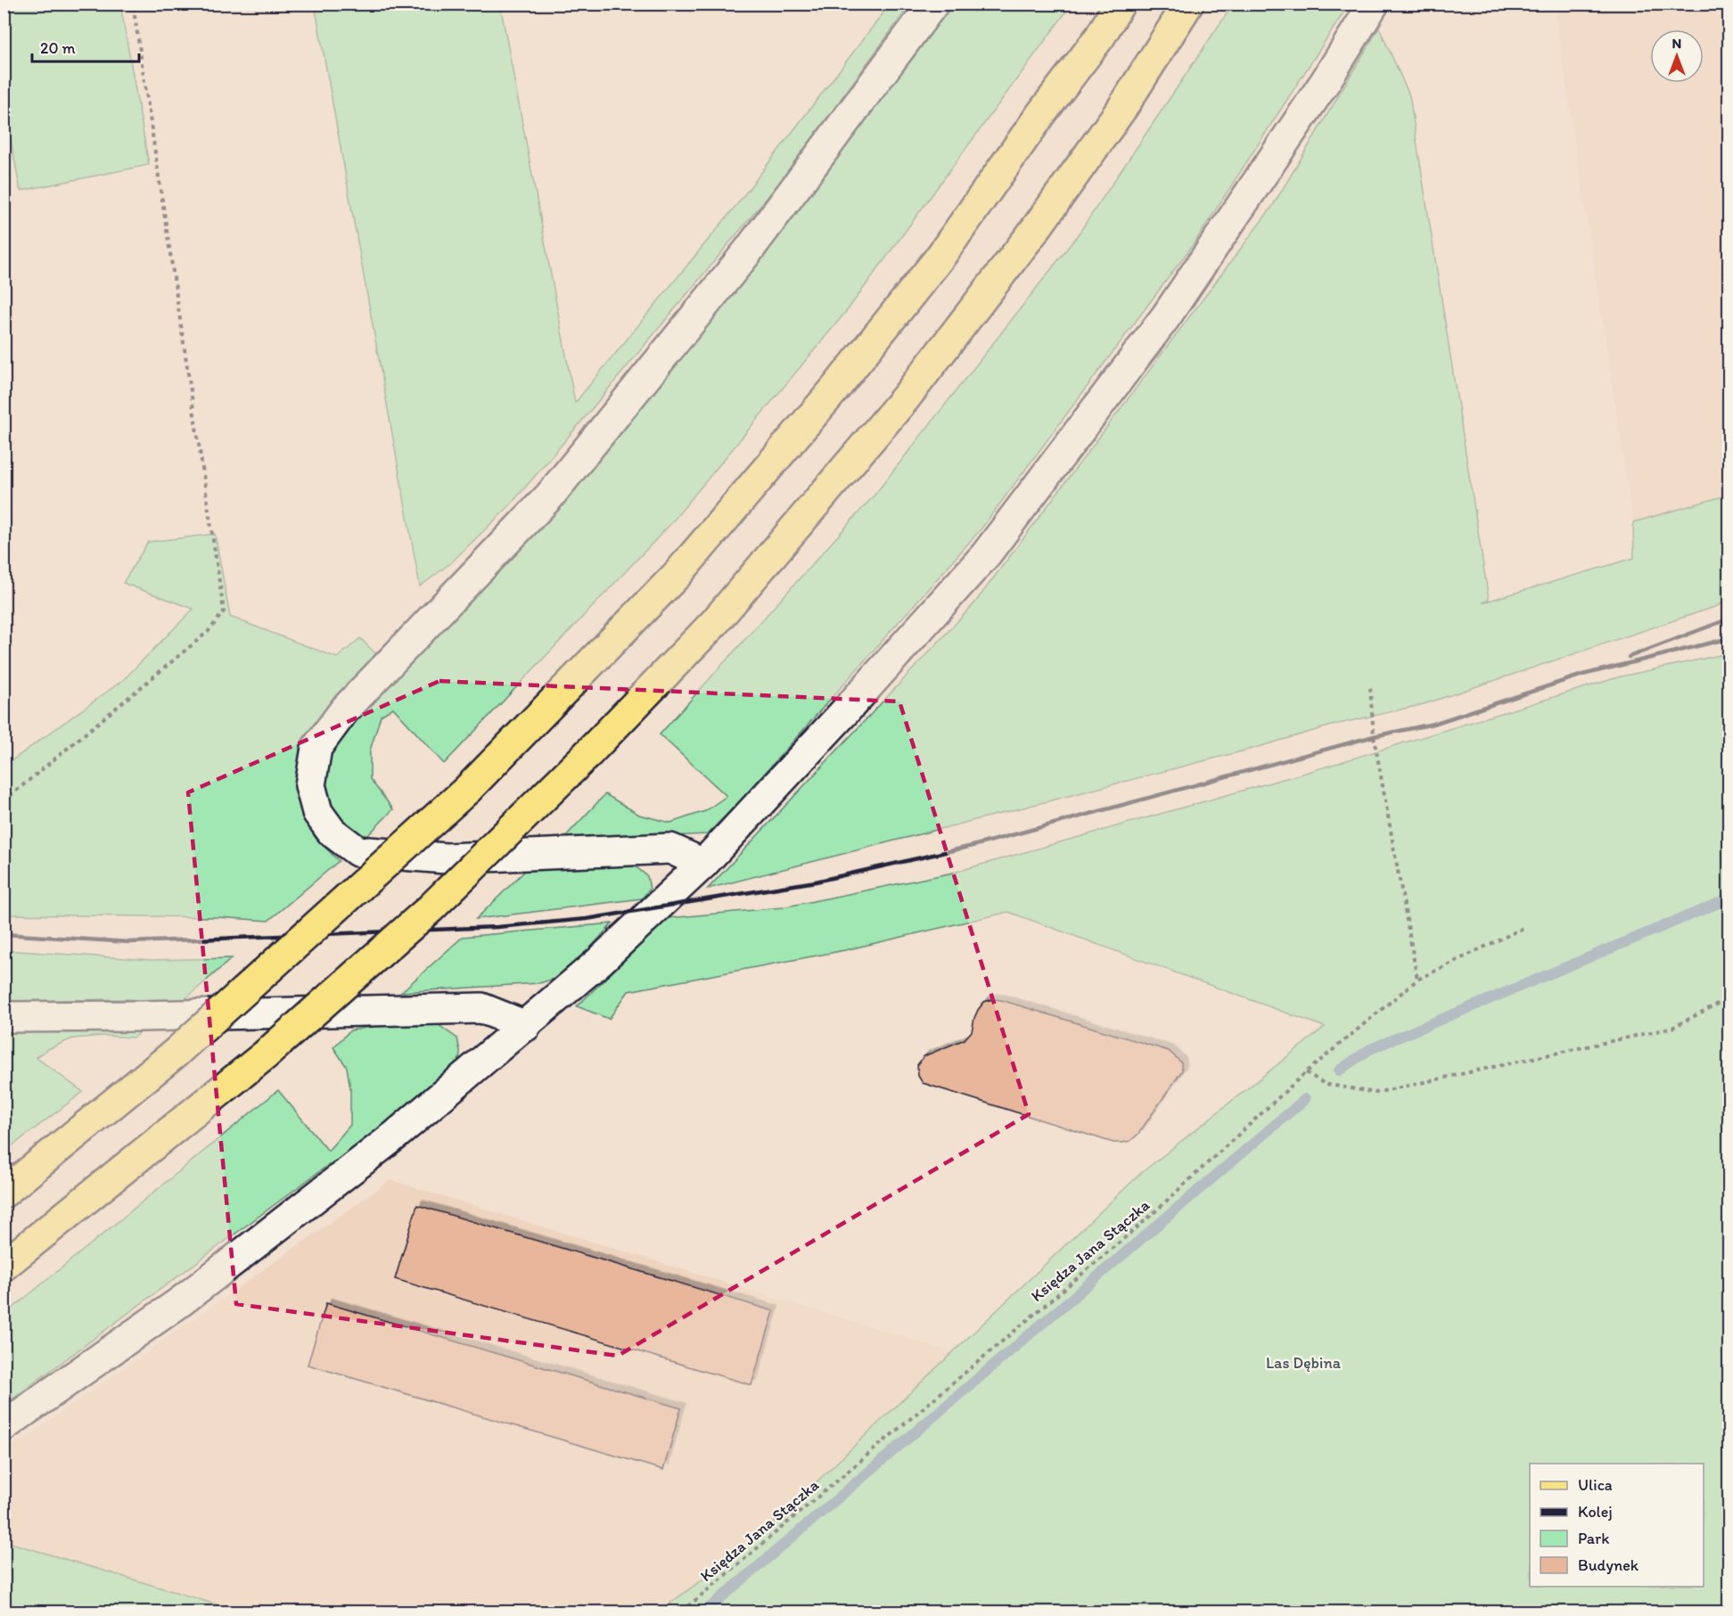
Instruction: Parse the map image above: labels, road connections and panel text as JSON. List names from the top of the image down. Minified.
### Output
{"streets":{"path":["Księdza Jana Stączka"]},"parks":["Las Dębina"],"legend":["Ulica","Kolej","Park","Budynek"],"scale_bar":"20 m","north":"top"}
